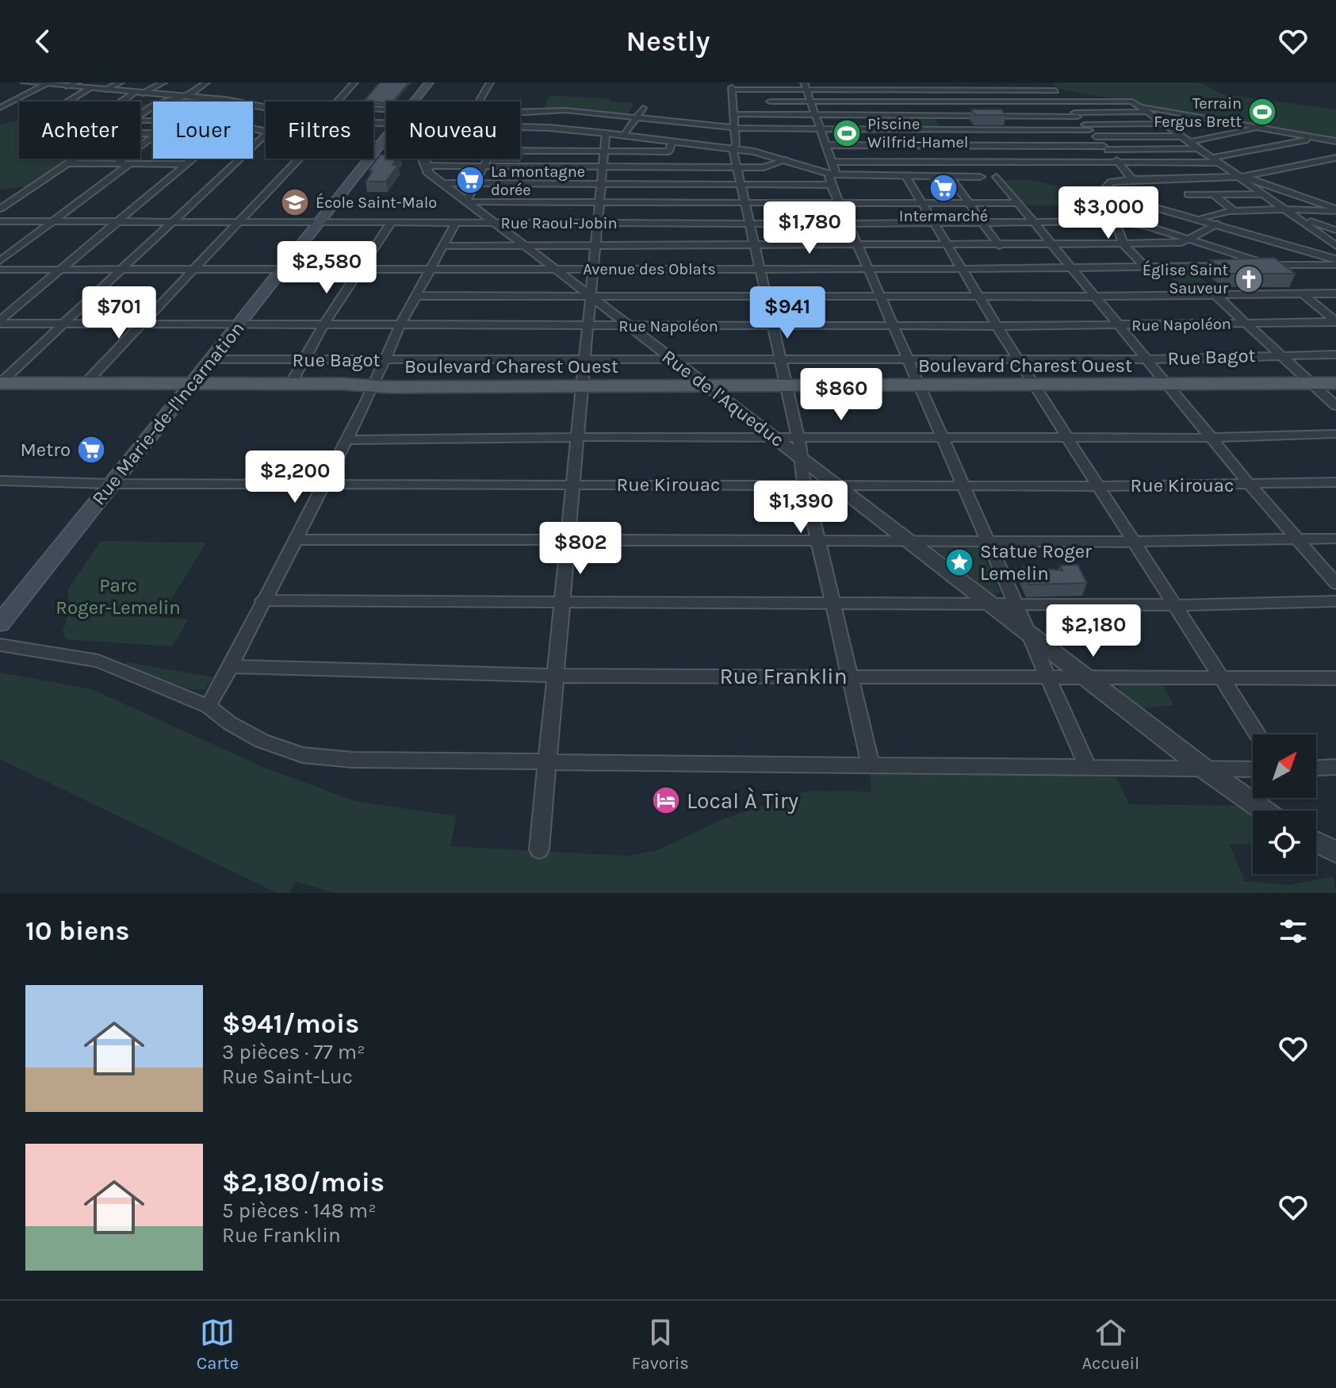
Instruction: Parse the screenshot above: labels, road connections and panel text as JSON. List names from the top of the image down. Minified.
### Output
{"streets":{"main road":["Boulevard Charest Ouest","Rue Marie-de-l'Incarnation"],"street":["Rue Raoul-Jobin","Avenue des Oblats","Rue Napoléon","Rue Bagot","Rue de l'Aqueduc","Rue Kirouac","Rue Franklin"]},"crossings":[["Rue Raoul-Jobin","Avenue des Oblats"],["Rue Raoul-Jobin","Rue de l'Aqueduc"],["Rue Raoul-Jobin","Rue Marie-de-l'Incarnation"],["Avenue des Oblats","Rue de l'Aqueduc"],["Avenue des Oblats","Rue Marie-de-l'Incarnation"],["Rue Napoléon","Rue de l'Aqueduc"],["Rue Napoléon","Rue Marie-de-l'Incarnation"],["Rue Bagot","Rue de l'Aqueduc"],["Rue Bagot","Rue Marie-de-l'Incarnation"],["Boulevard Charest Ouest","Rue de l'Aqueduc"],["Boulevard Charest Ouest","Rue Marie-de-l'Incarnation"],["Rue de l'Aqueduc","Rue Kirouac"],["Rue de l'Aqueduc","Rue Franklin"],["Rue Marie-de-l'Incarnation","Rue Kirouac"]],"parks":["Parc Roger-Lemelin"],"places":{"sports":["Terrain Fergus Brett","Piscine Wilfrid-Hamel"],"supermarket":["La montagne dorée","Intermarché","Metro"],"school or university":["École Saint-Malo"],"church":["Église Saint Sauveur"],"place":["Statue Roger Lemelin"],"hotel":["Local À Tiry"]},"north":"top right","page":{"header":"Nestly","chip":["Acheter","Louer","Filtres","Nouveau"],"price":["$3,000","$1,780","$2,580","$701","$941","$860","$2,200","$1,390","$802","$2,180"],"heading":"10 biens","list":[{"name":"$941/mois","note":"3 pièces · 77 m² · Rue Saint-Luc"},{"name":"$2,180/mois","note":"5 pièces · 148 m² · Rue Franklin"}],"tabs":["Carte","Favoris","Accueil"]}}
